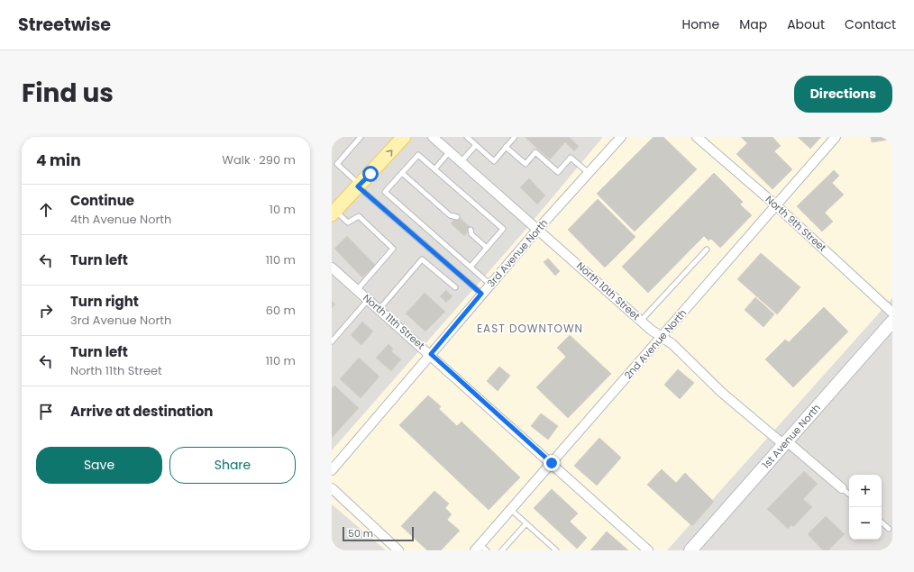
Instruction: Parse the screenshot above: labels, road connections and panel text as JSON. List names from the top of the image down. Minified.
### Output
{"streets":{"main road":["1st Avenue North"],"street":["North 9th Street","3rd Avenue North","North 10th Street","North 11th Street","2nd Avenue North"]},"crossings":[["North 9th Street","2nd Avenue North"],["3rd Avenue North","North 10th Street"],["3rd Avenue North","North 11th Street"],["North 10th Street","2nd Avenue North"],["North 10th Street","1st Avenue North"],["North 11th Street","2nd Avenue North"]],"districts":["EAST DOWNTOWN"],"scale_bar":"50 m","page":{"header":"Streetwise","nav":["Home","Map","About","Contact"],"title":"Find us","buttons":["Directions",["Save","Share"]],"heading":["4 min","Walk · 290 m"],"list":[["Continue","4th Avenue North","10 m"],["Turn left","110 m"],["Turn right","3rd Avenue North","60 m"],["Turn left","North 11th Street","110 m"],"Arrive at destination"],"map_buttons":["+","−"],"scale":"50 m"}}
